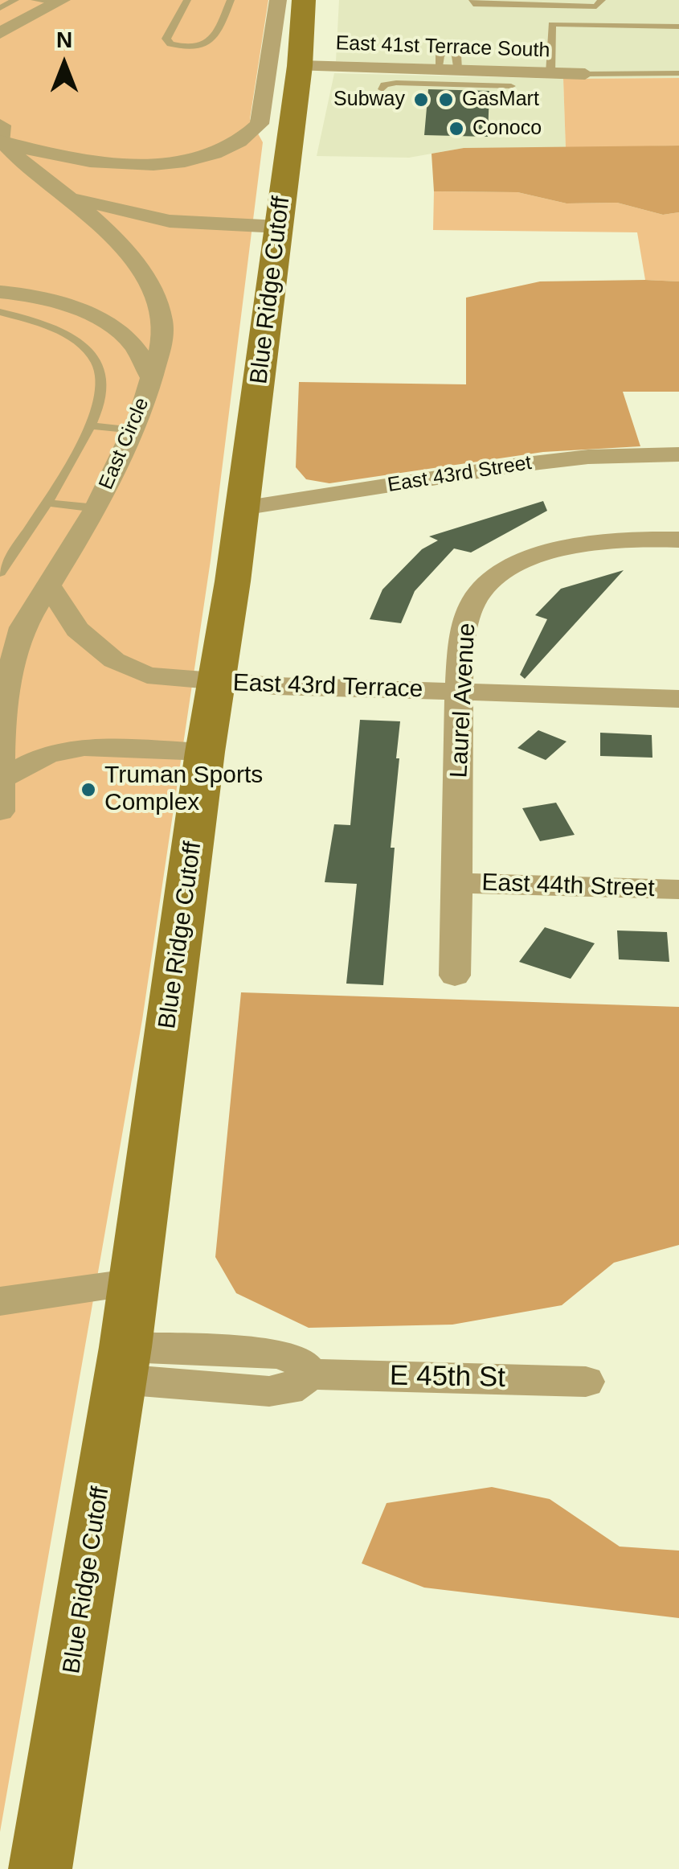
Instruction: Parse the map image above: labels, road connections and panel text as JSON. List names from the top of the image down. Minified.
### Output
{"streets":{"main road":["Blue Ridge Cutoff"],"street":["East 41st Terrace South","East Circle","East 43rd Street","East 43rd Terrace","Laurel Avenue","East 44th Street","E 45th St"]},"crossings":[["East 41st Terrace South","Blue Ridge Cutoff"],["Blue Ridge Cutoff","East 43rd Street"],["Blue Ridge Cutoff","East 43rd Terrace"],["Blue Ridge Cutoff","E 45th St"],["East 43rd Terrace","Laurel Avenue"],["Laurel Avenue","East 44th Street"]],"places":["Subway","GasMart","Conoco","Truman Sports Complex"],"north":"top"}
